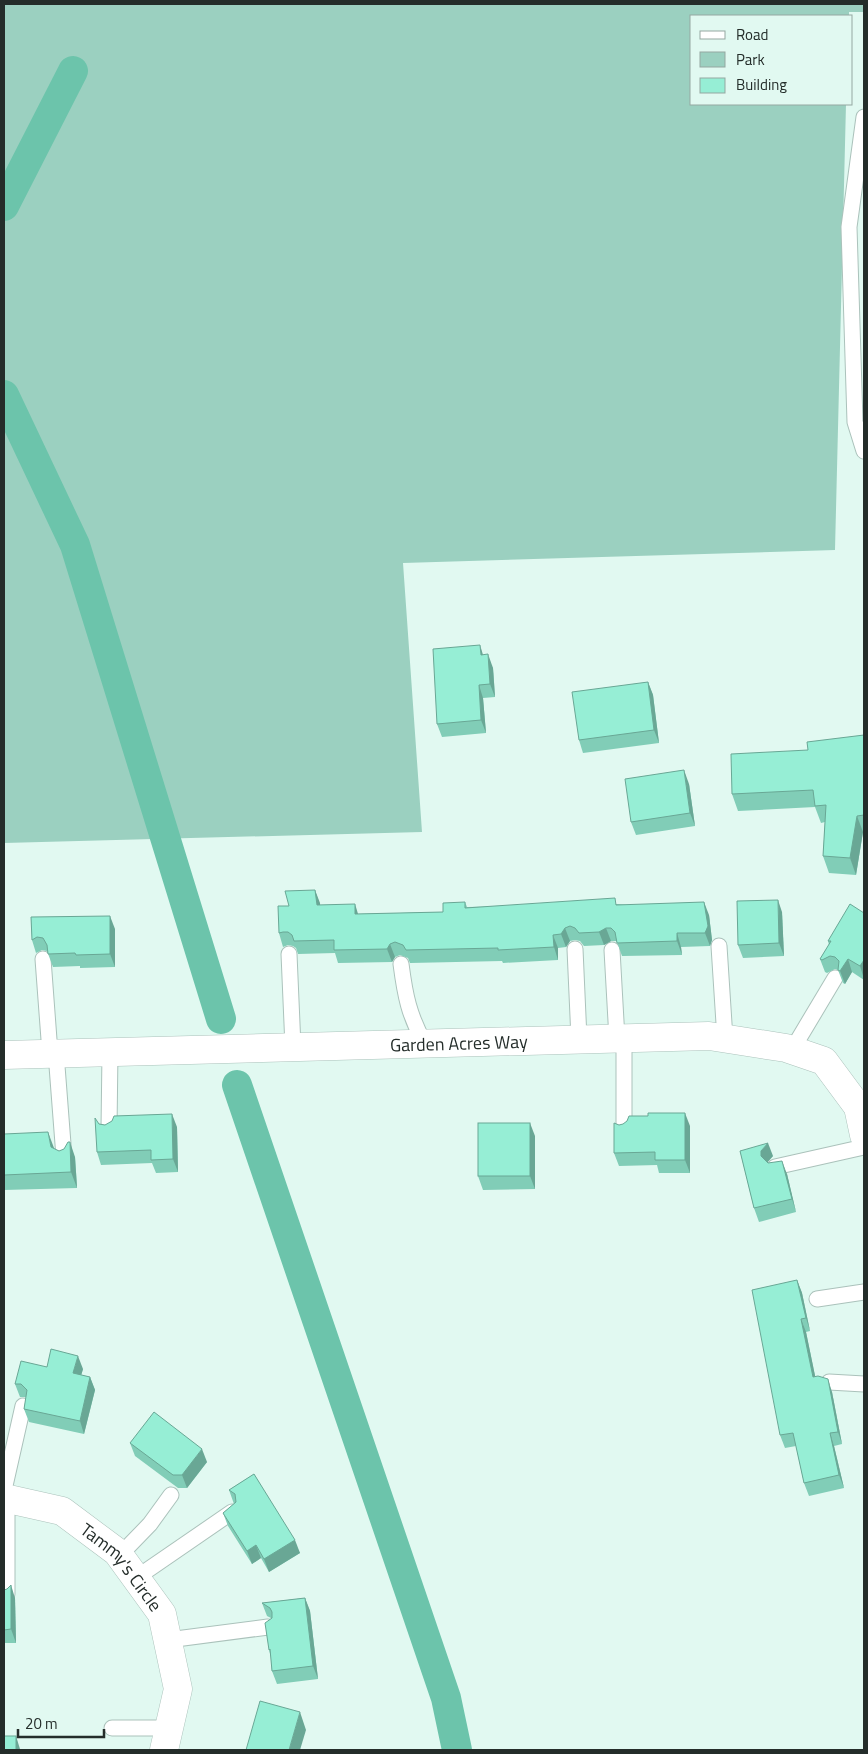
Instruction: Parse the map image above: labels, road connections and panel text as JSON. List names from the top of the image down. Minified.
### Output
{"streets":{"street":["Garden Acres Way","Tammy's Circle"]},"legend":["Road","Park","Building"],"scale_bar":"20 m"}
